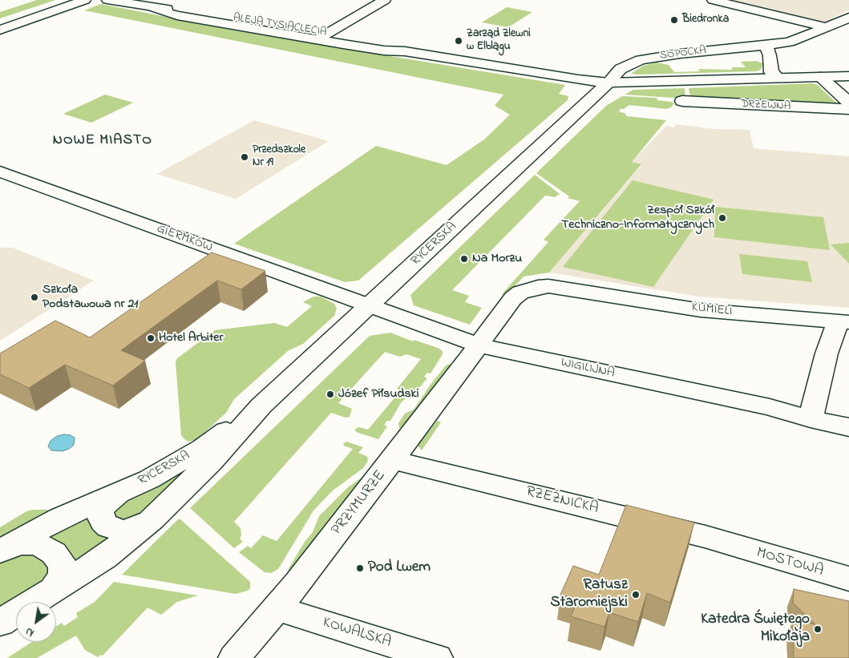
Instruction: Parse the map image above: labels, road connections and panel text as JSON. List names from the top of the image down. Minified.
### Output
{"streets":{"street":["ALEJA TYSIĄCLECIA","SOPOCKA","DRZEWNA","GIERMKÓW","RYCERSKA","KUMIELI","WIGILIJNA","RZEŹNICKA","PRZYMURZE","MOSTOWA","KOWALSKA"]},"crossings":[["ALEJA TYSIĄCLECIA","SOPOCKA"],["ALEJA TYSIĄCLECIA","RYCERSKA"],["SOPOCKA","RYCERSKA"],["GIERMKÓW","RYCERSKA"],["GIERMKÓW","WIGILIJNA"],["RYCERSKA","WIGILIJNA"],["KUMIELI","WIGILIJNA"],["KUMIELI","PRZYMURZE"],["WIGILIJNA","PRZYMURZE"],["RZEŹNICKA","PRZYMURZE"],["RZEŹNICKA","MOSTOWA"],["PRZYMURZE","KOWALSKA"]],"districts":["NOWE MIASTO"],"places":["Biedronka","Zarząd Zlewni w Elblągu","Przedszkole Nr 19","Zespół Szkół Techniczno-Informatycznych","Na Morzu","Szkoła Podstawowa nr 21","Hotel Arbiter","Józef Piłsudski","Pod Lwem","Ratusz Staromiejski","Katedra Świętego Mikołaja"],"north":"bottom left"}
